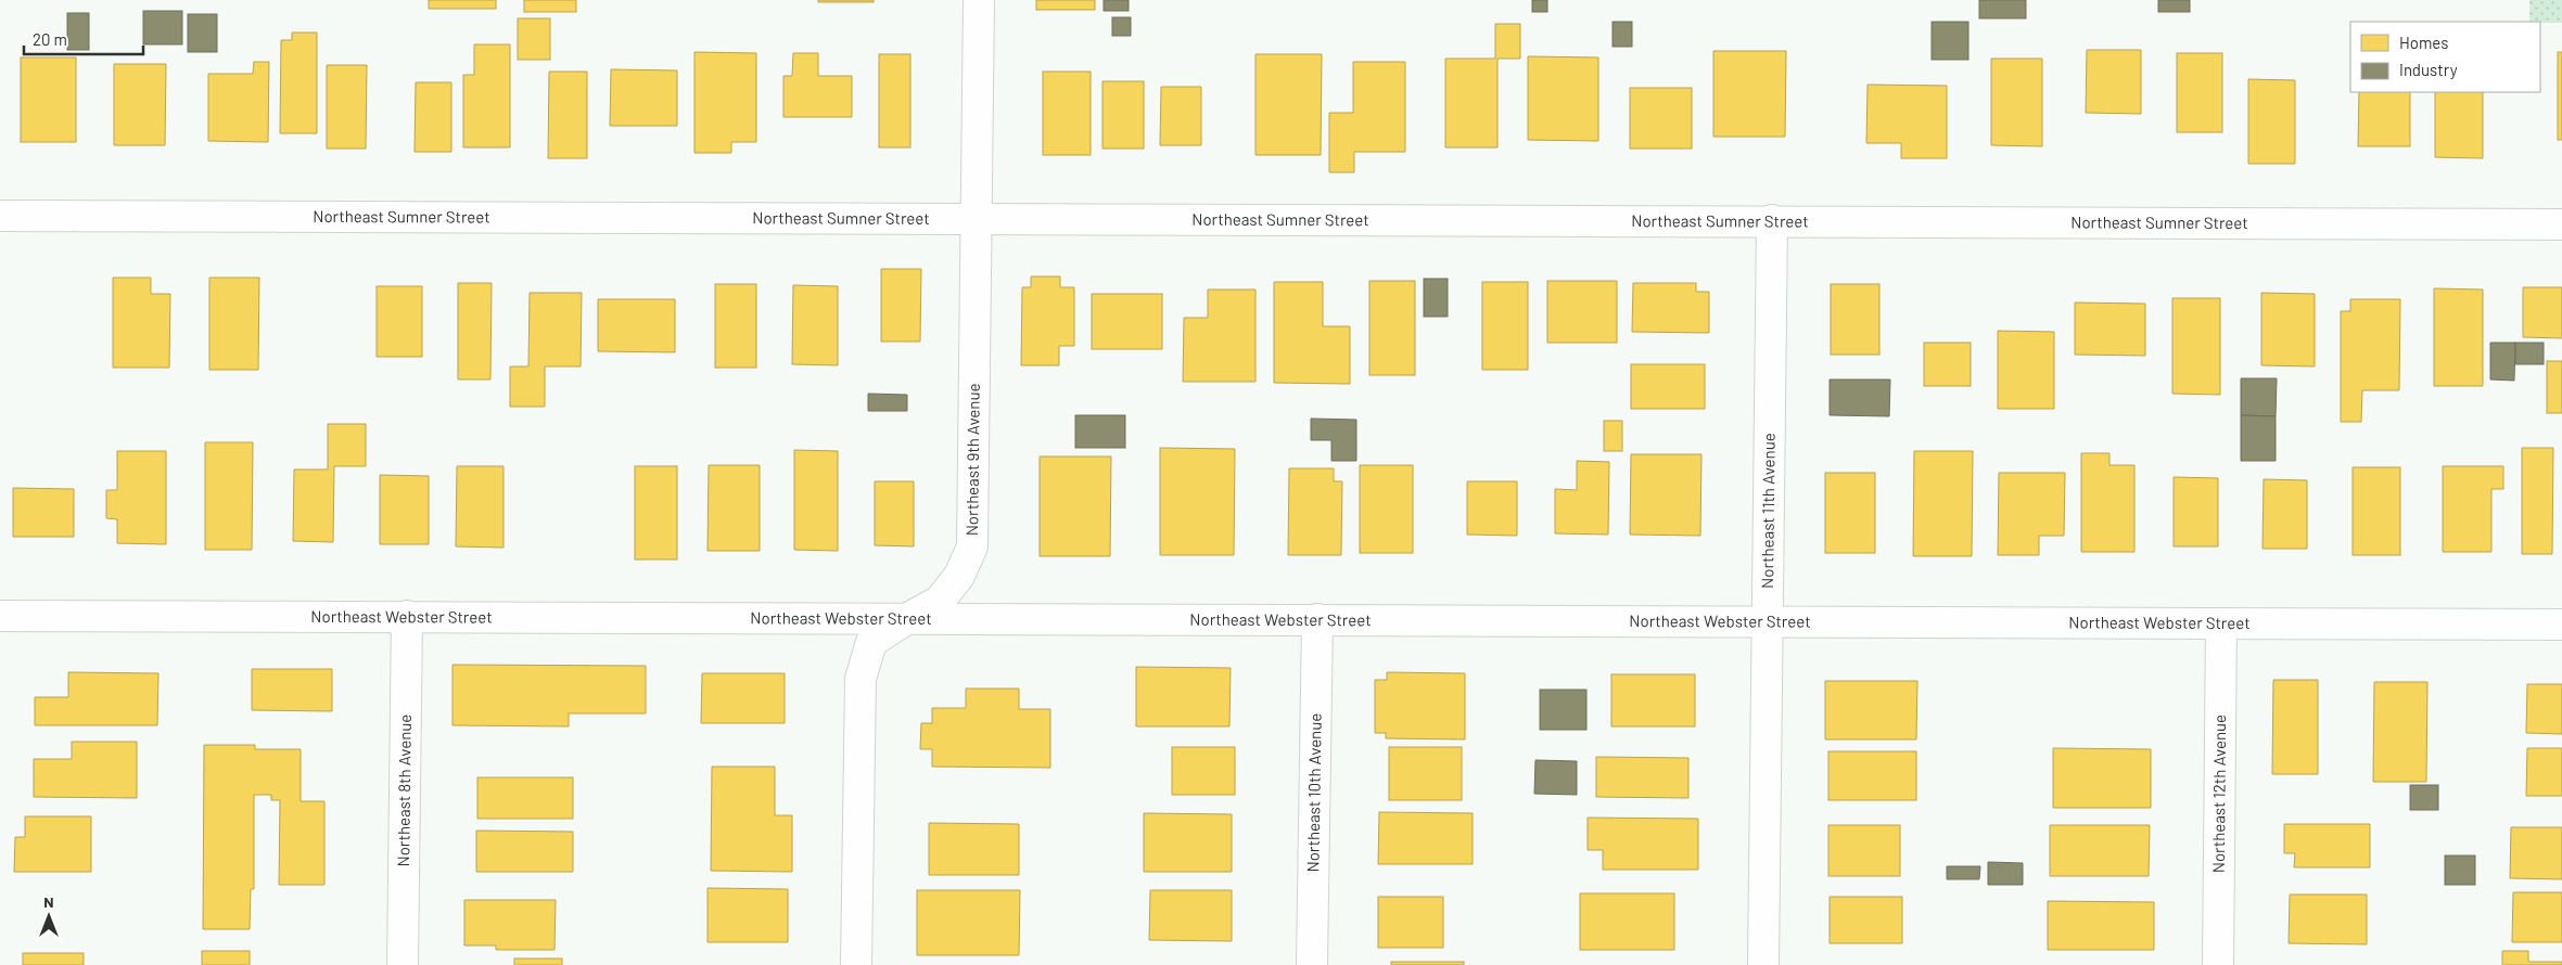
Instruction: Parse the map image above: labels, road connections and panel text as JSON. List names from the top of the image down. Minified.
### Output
{"streets":{"street":["Northeast Sumner Street","Northeast 9th Avenue","Northeast 11th Avenue","Northeast Webster Street","Northeast 8th Avenue","Northeast 10th Avenue","Northeast 12th Avenue"]},"crossings":[["Northeast Sumner Street","Northeast 9th Avenue"],["Northeast Sumner Street","Northeast 11th Avenue"],["Northeast 9th Avenue","Northeast Webster Street"],["Northeast 11th Avenue","Northeast Webster Street"],["Northeast Webster Street","Northeast 8th Avenue"],["Northeast Webster Street","Northeast 10th Avenue"],["Northeast Webster Street","Northeast 12th Avenue"]],"legend":["Homes","Industry"],"scale_bar":"20 m","north":"top"}
